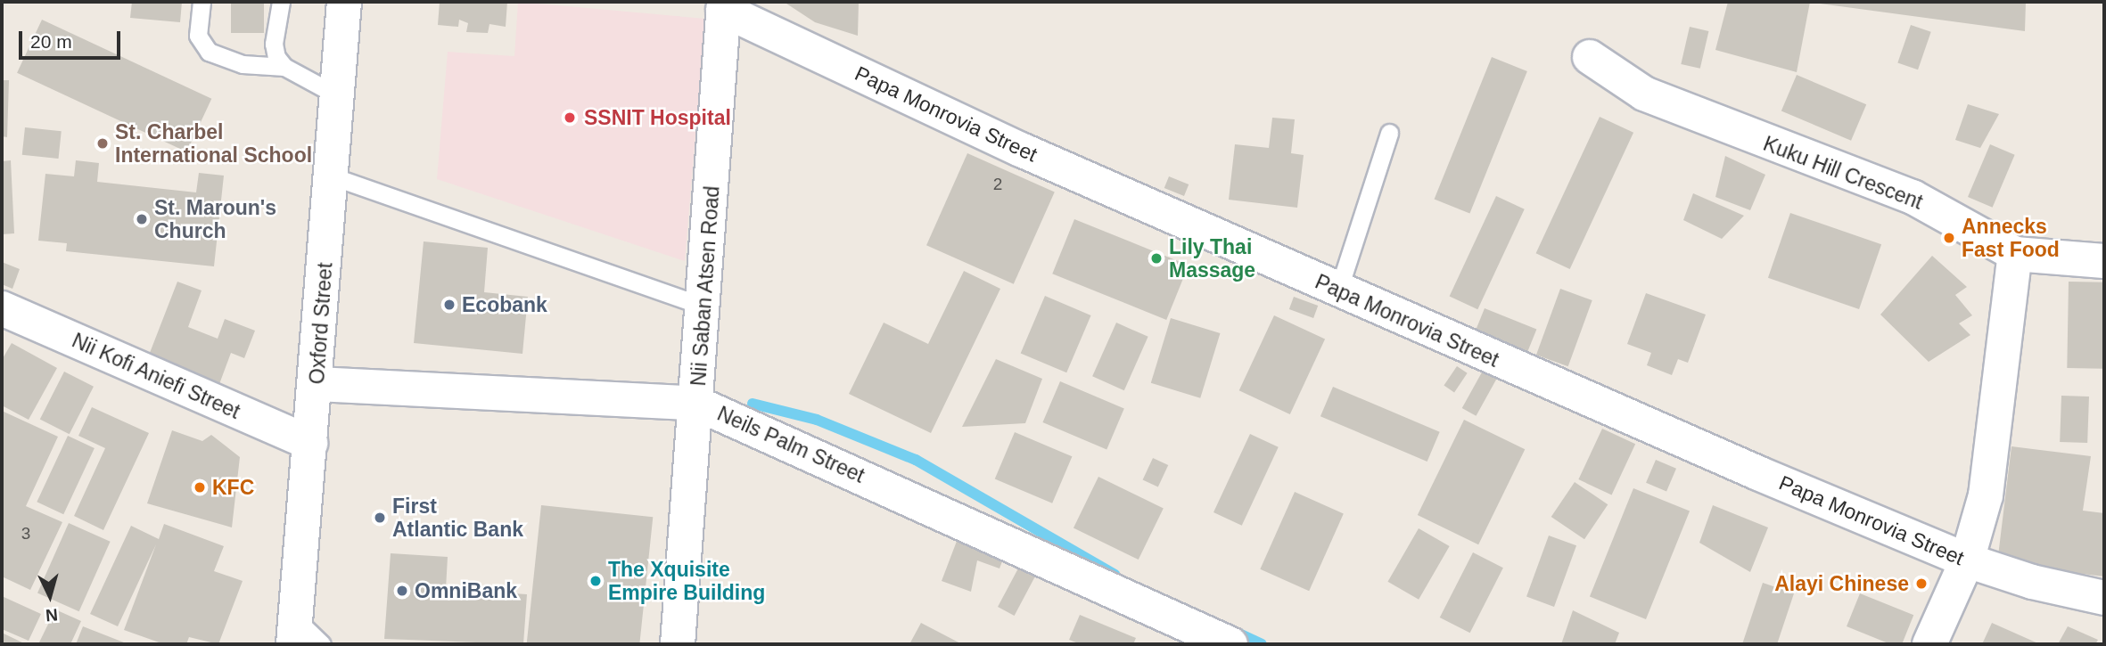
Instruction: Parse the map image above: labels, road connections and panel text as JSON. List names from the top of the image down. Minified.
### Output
{"streets":{"street":["Papa Monrovia Street","Kuku Hill Crescent","Nii Saban Atsen Road","Oxford Street","Nii Kofi Aniefi Street","Neils Palm Street"]},"crossings":[["Papa Monrovia Street","Nii Saban Atsen Road"],["Nii Saban Atsen Road","Neils Palm Street"],["Oxford Street","Nii Kofi Aniefi Street"],["Oxford Street","Neils Palm Street"]],"places":["SSNIT Hospital","St. Charbel International School","St. Maroun's Church","Annecks Fast Food","Lily Thai Massage","Ecobank","KFC","First Atlantic Bank","The Xquisite Empire Building","Alayi Chinese","OmniBank"],"house_numbers":["2","3"],"scale_bar":"20 m","north":"bottom"}
